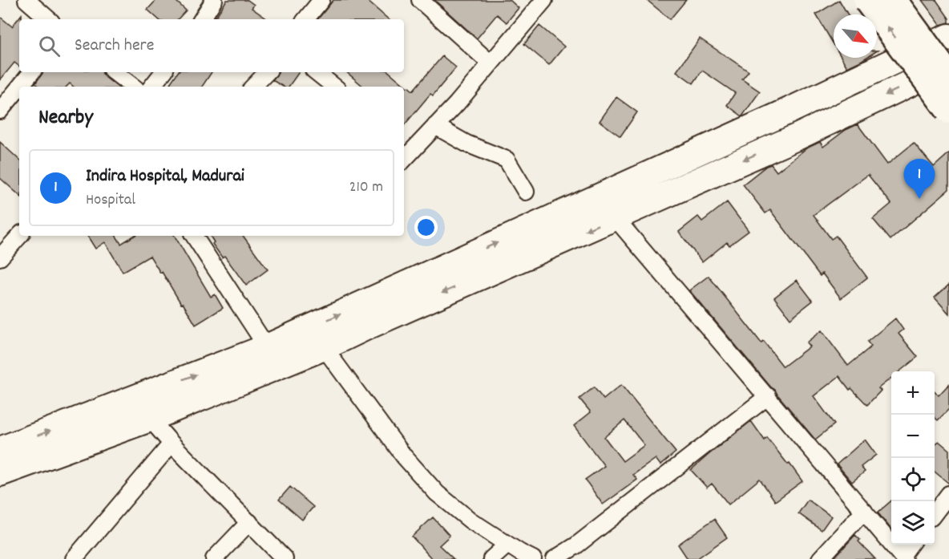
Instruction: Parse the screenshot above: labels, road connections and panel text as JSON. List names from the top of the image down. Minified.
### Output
{"north":"bottom right","page":{"search":"Search here","heading":"Nearby","list":[{"mark":"1","name":"Indira Hospital, Madurai","note":"Hospital","value":"210 m"}],"pins":"1","map_buttons":["+","−"]}}
